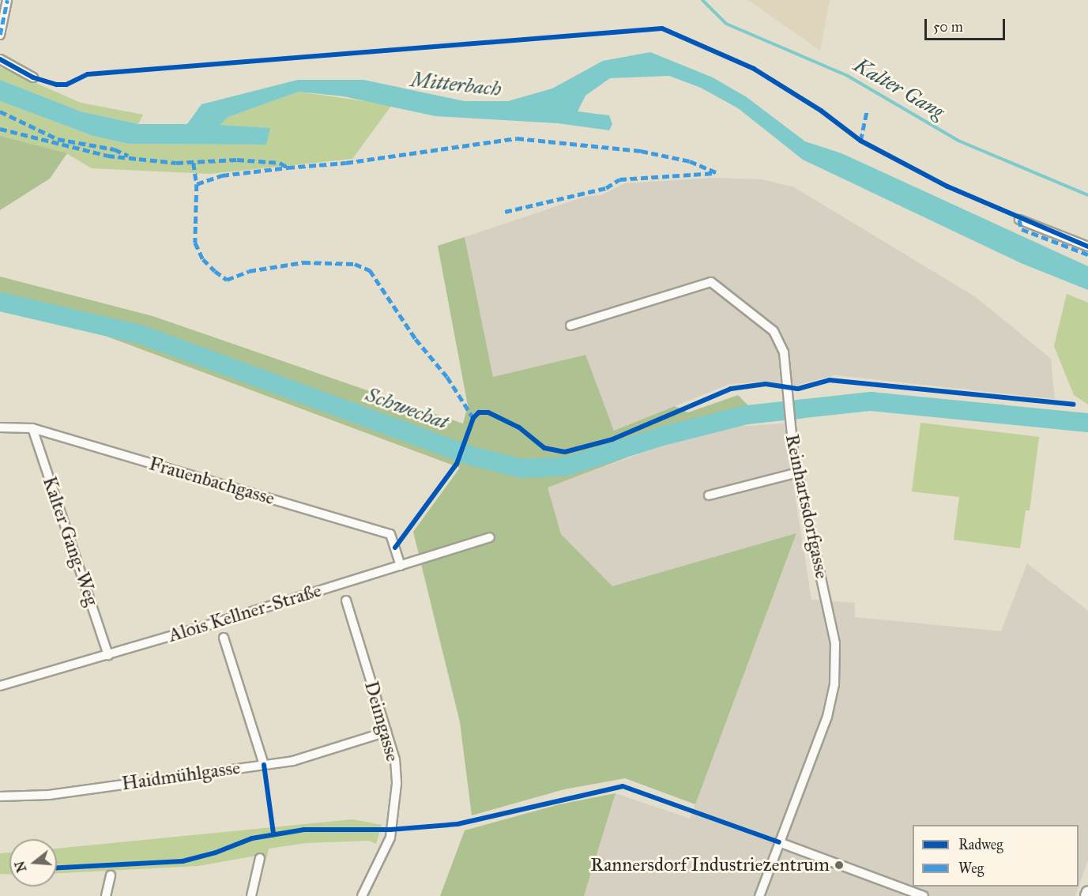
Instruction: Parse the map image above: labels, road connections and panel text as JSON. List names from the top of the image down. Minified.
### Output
{"streets":{"street":["Frauenbachgasse","Reinhartsdorfgasse","Kalter Gang-Weg","Alois Kellner-Straße","Deimgasse","Haidmühlgasse"]},"crossings":[["Frauenbachgasse","Kalter Gang-Weg"],["Frauenbachgasse","Alois Kellner-Straße"],["Kalter Gang-Weg","Alois Kellner-Straße"],["Deimgasse","Haidmühlgasse"]],"water":["Mitterbach","Kalter Gang","Schwechat"],"places":["Rannersdorf Industriezentrum"],"legend":["Radweg","Weg"],"scale_bar":"50 m","north":"left"}
